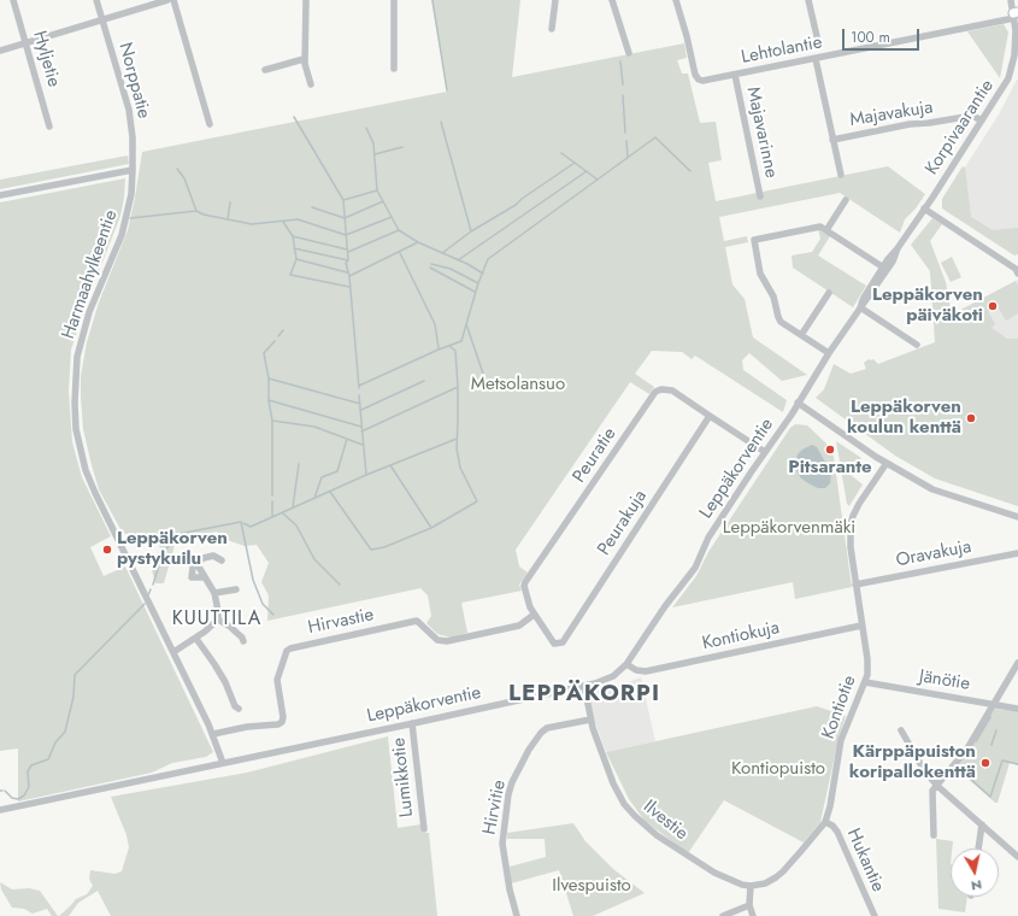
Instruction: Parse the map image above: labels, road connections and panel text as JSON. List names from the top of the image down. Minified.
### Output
{"streets":{"street":["Lehtolantie","Hyljetie","Norppatie","Majavakuja","Korpivaarantie","Majavarinne","Harmaahylkeentie","Peuratie","Leppäkorventie","Peurakuja","Oravakuja","Hirvastie","Kontiokuja","Jänötie","Kontiotie","Lumikkotie","Hirvitie","Ilvestie","Hukantie"]},"crossings":[["Lehtolantie","Korpivaarantie"],["Lehtolantie","Majavarinne"],["Norppatie","Harmaahylkeentie"],["Majavakuja","Korpivaarantie"],["Korpivaarantie","Leppäkorventie"],["Harmaahylkeentie","Leppäkorventie"],["Harmaahylkeentie","Hirvastie"],["Peuratie","Leppäkorventie"],["Peuratie","Peurakuja"],["Peuratie","Hirvastie"],["Leppäkorventie","Kontiokuja"],["Leppäkorventie","Lumikkotie"],["Leppäkorventie","Ilvestie"],["Oravakuja","Kontiotie"],["Kontiokuja","Kontiotie"],["Jänötie","Kontiotie"],["Kontiotie","Ilvestie"],["Kontiotie","Hukantie"],["Hirvitie","Ilvestie"]],"districts":["KUUTTILA","LEPPÄKORPI"],"parks":["Metsolansuo","Leppäkorvenmäki","Kontiopuisto","Ilvespuisto"],"places":["Leppäkorven päiväkoti","Leppäkorven koulun kenttä","Pitsarante","Leppäkorven pystykuilu","Kärppäpuiston koripallokenttä"],"scale_bar":"100 m","north":"bottom"}
